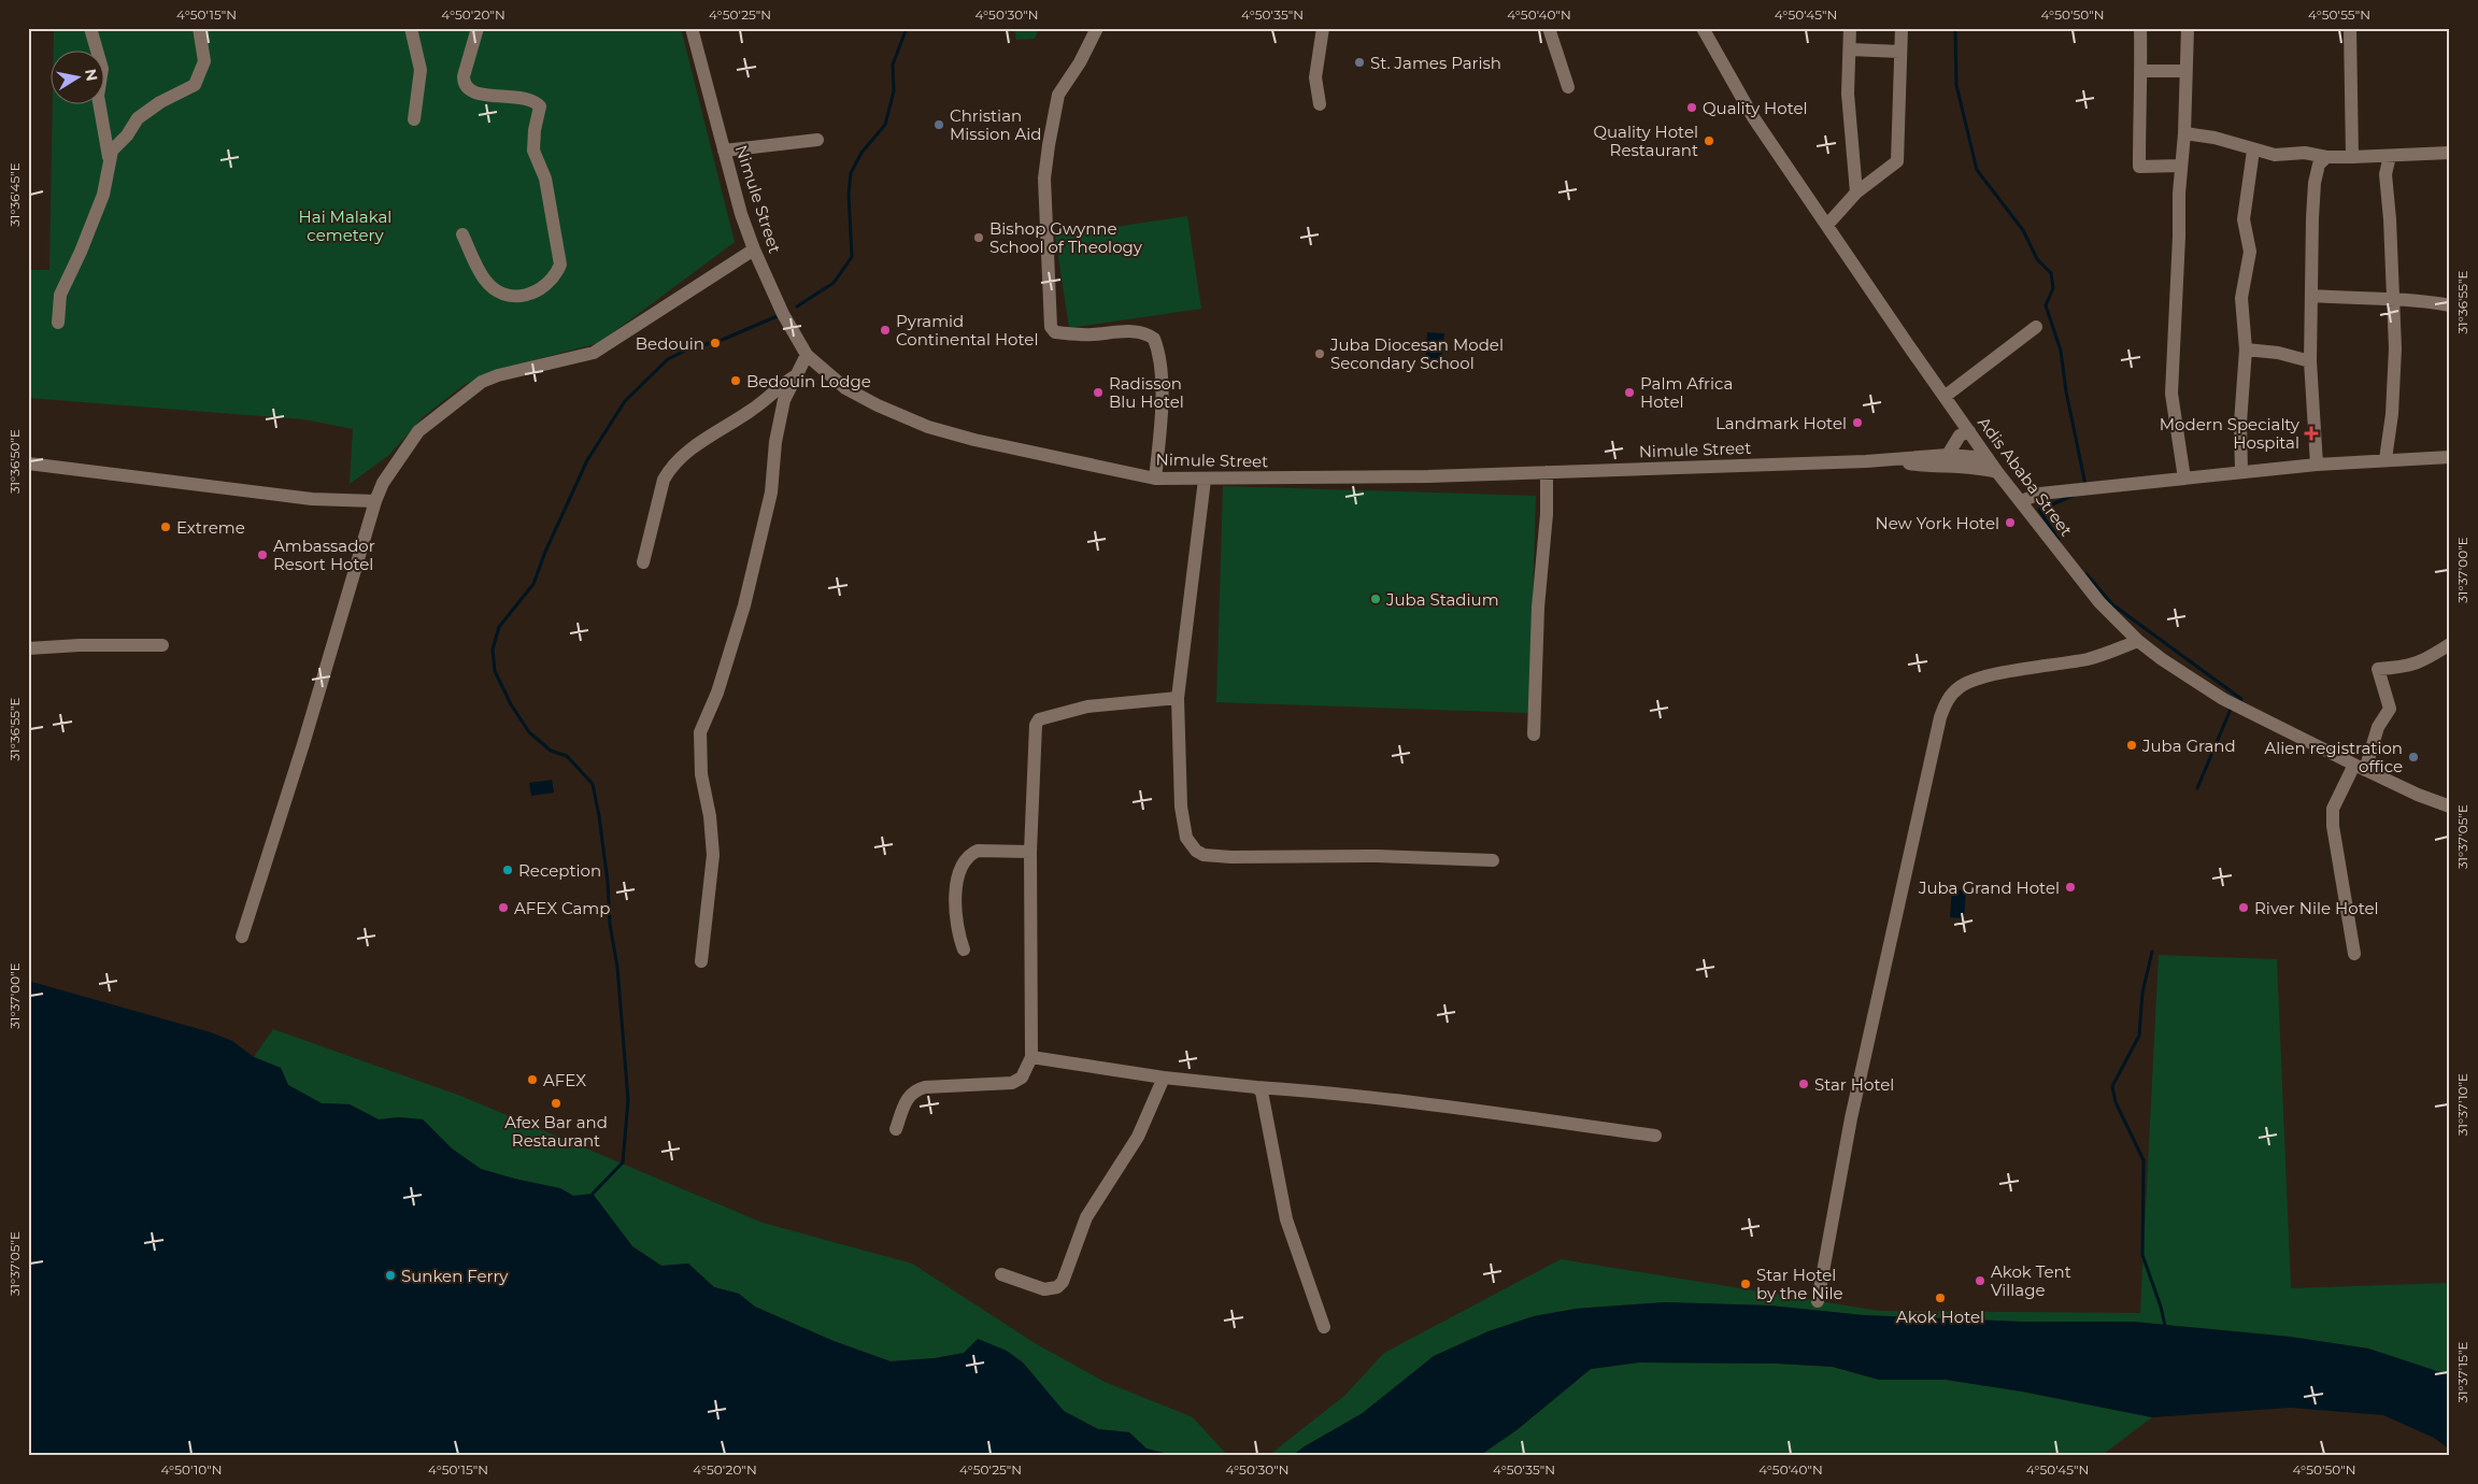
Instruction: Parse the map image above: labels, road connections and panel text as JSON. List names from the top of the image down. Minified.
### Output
{"streets":{"street":["Nimule Street","Adis Ababa Street"]},"crossings":[["Nimule Street","Adis Ababa Street"]],"parks":["Hai Malakal cemetery"],"places":{"other":["St. James Parish","Quality Hotel","Christian Mission Aid","Quality Hotel Restaurant","Bishop Gwynne School of Theology","Pyramid Continental Hotel","Bedouin","Juba Diocesan Model Secondary School","Bedouin Lodge","Radisson Blu Hotel","Palm Africa Hotel","Landmark Hotel","New York Hotel","Extreme","Ambassador Resort Hotel","Juba Stadium","Juba Grand","Alien registration office","Reception","Juba Grand Hotel","AFEX Camp","River Nile Hotel","AFEX","Star Hotel","Afex Bar and Restaurant","Sunken Ferry","Akok Tent Village","Star Hotel by the Nile","Akok Hotel"],"health":["Modern Specialty Hospital"]},"north":"right","coordinates":["4°50'15\"N","4°50'20\"N","4°50'25\"N","4°50'30\"N","4°50'35\"N","4°50'40\"N","4°50'45\"N","4°50'50\"N","4°50'55\"N","31°36'45\"E","31°36'55\"E","31°36'50\"E","31°37'00\"E","31°37'05\"E","31°37'10\"E","31°37'15\"E","4°50'10\"N"]}
